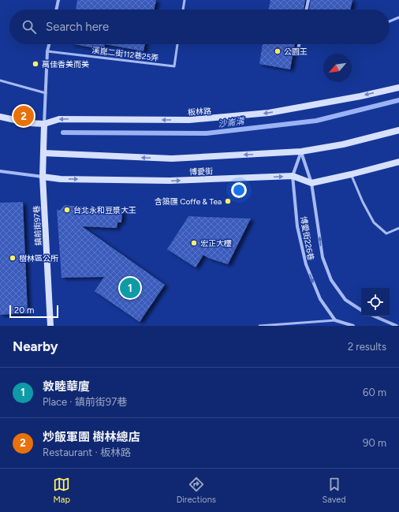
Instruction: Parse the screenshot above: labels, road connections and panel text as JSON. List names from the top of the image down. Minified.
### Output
{"streets":{"street":["板林路","博愛街","鎮前街97巷","博愛街226巷"],"lane":["溪崑二街112巷25弄"]},"crossings":[["板林路","鎮前街97巷"],["博愛街","鎮前街97巷"],["博愛街","博愛街226巷"]],"one_way":["板林路"],"water":["沙崙溝"],"places":["公園王","萬佳香美而美","含築匯 Coffe & Tea","台北永和豆漿大王","宏正大樓","樹林區公所"],"scale_bar":"20 m","north":"bottom left","page":{"search":"Search here","pins":["2","1"],"scale":"20 m","heading":["Nearby","2 results"],"list":[{"mark":"1","name":"敦睦華廈","note":"Place · 鎮前街97巷","value":"60 m"},{"mark":"2","name":"炒飯軍團 樹林總店","note":"Restaurant · 板林路","value":"90 m"}],"nav":["Map","Directions","Saved"]}}
